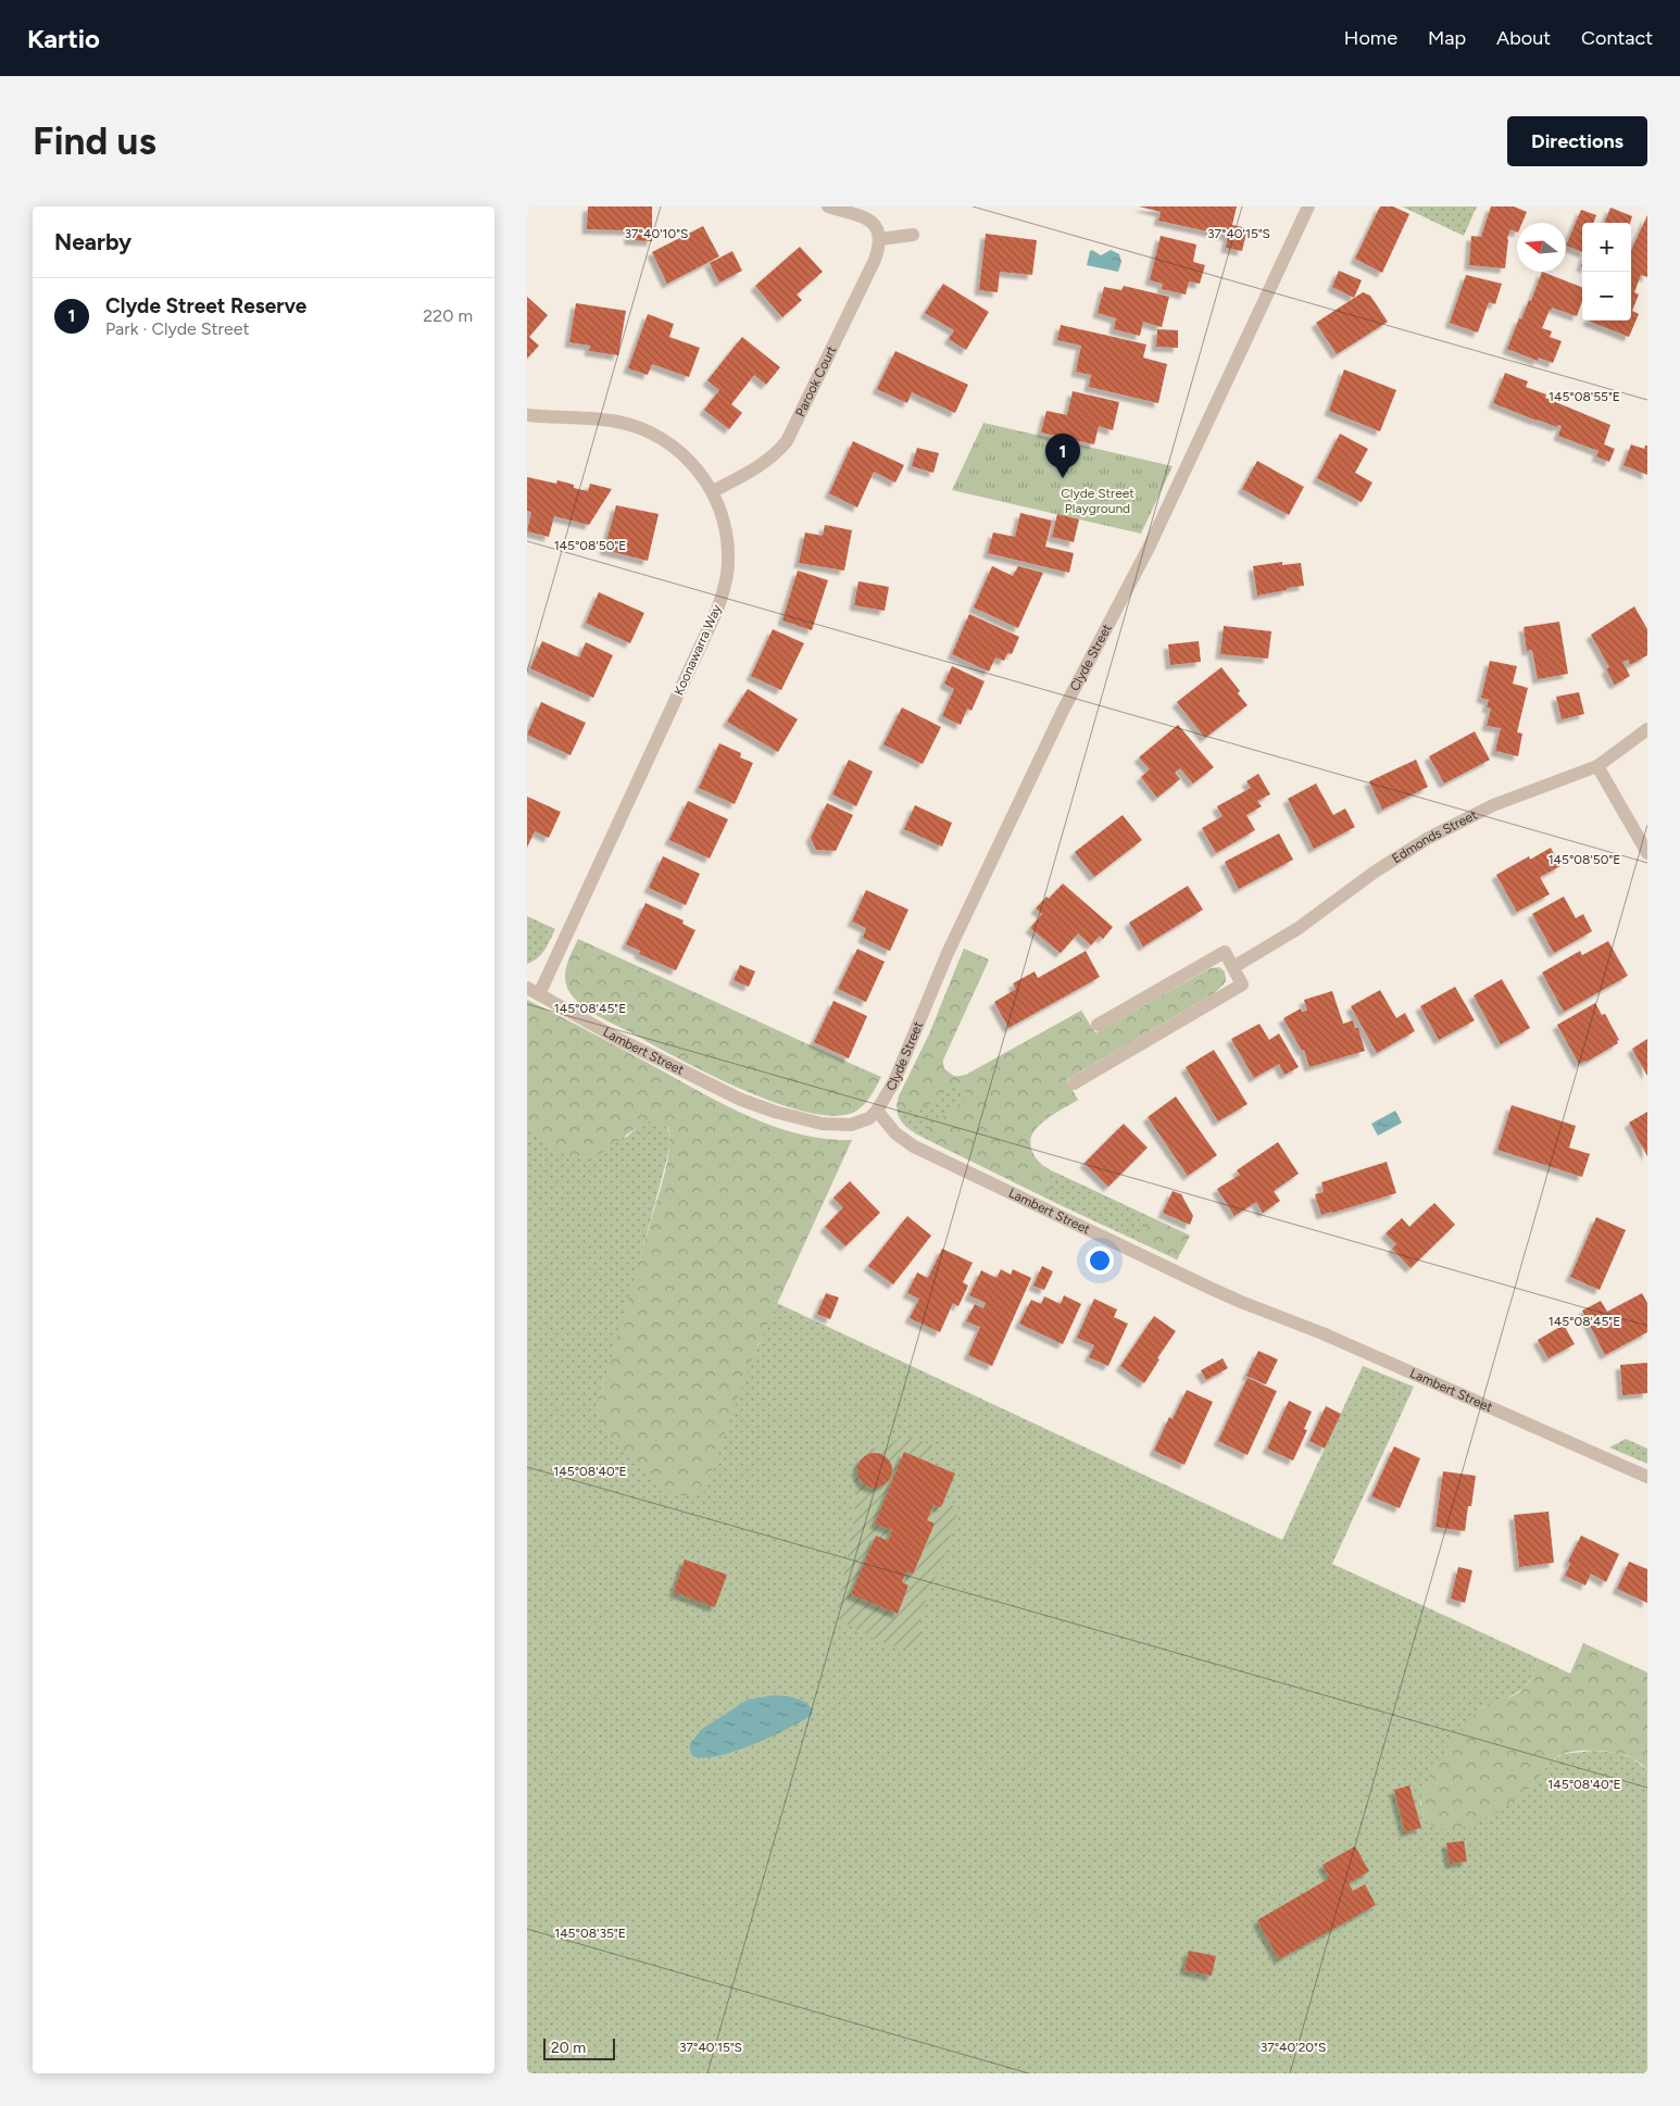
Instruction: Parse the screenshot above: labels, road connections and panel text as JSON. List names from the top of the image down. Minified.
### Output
{"streets":{"street":["Parook Court","Koonawarra Way","Clyde Street","Edmonds Street","Lambert Street"]},"crossings":[["Parook Court","Koonawarra Way"],["Koonawarra Way","Lambert Street"],["Clyde Street","Lambert Street"]],"parks":["Clyde Street Playground"],"scale_bar":"20 m","north":"left","page":{"header":"Kartio","nav":["Home","Map","About","Contact"],"buttons":"Directions","title":"Find us","heading":"Nearby","map_buttons":["+","−"],"list":[{"mark":"1","name":"Clyde Street Reserve","note":"Park · Clyde Street","value":"220 m"}],"pins":"1","scale":"20 m"},"coordinates":["37°40'10\"S","37°40'15\"S","145°08'55\"E","145°08'50\"E","145°08'45\"E","145°08'40\"E","145°08'35\"E","37°40'20\"S"]}
